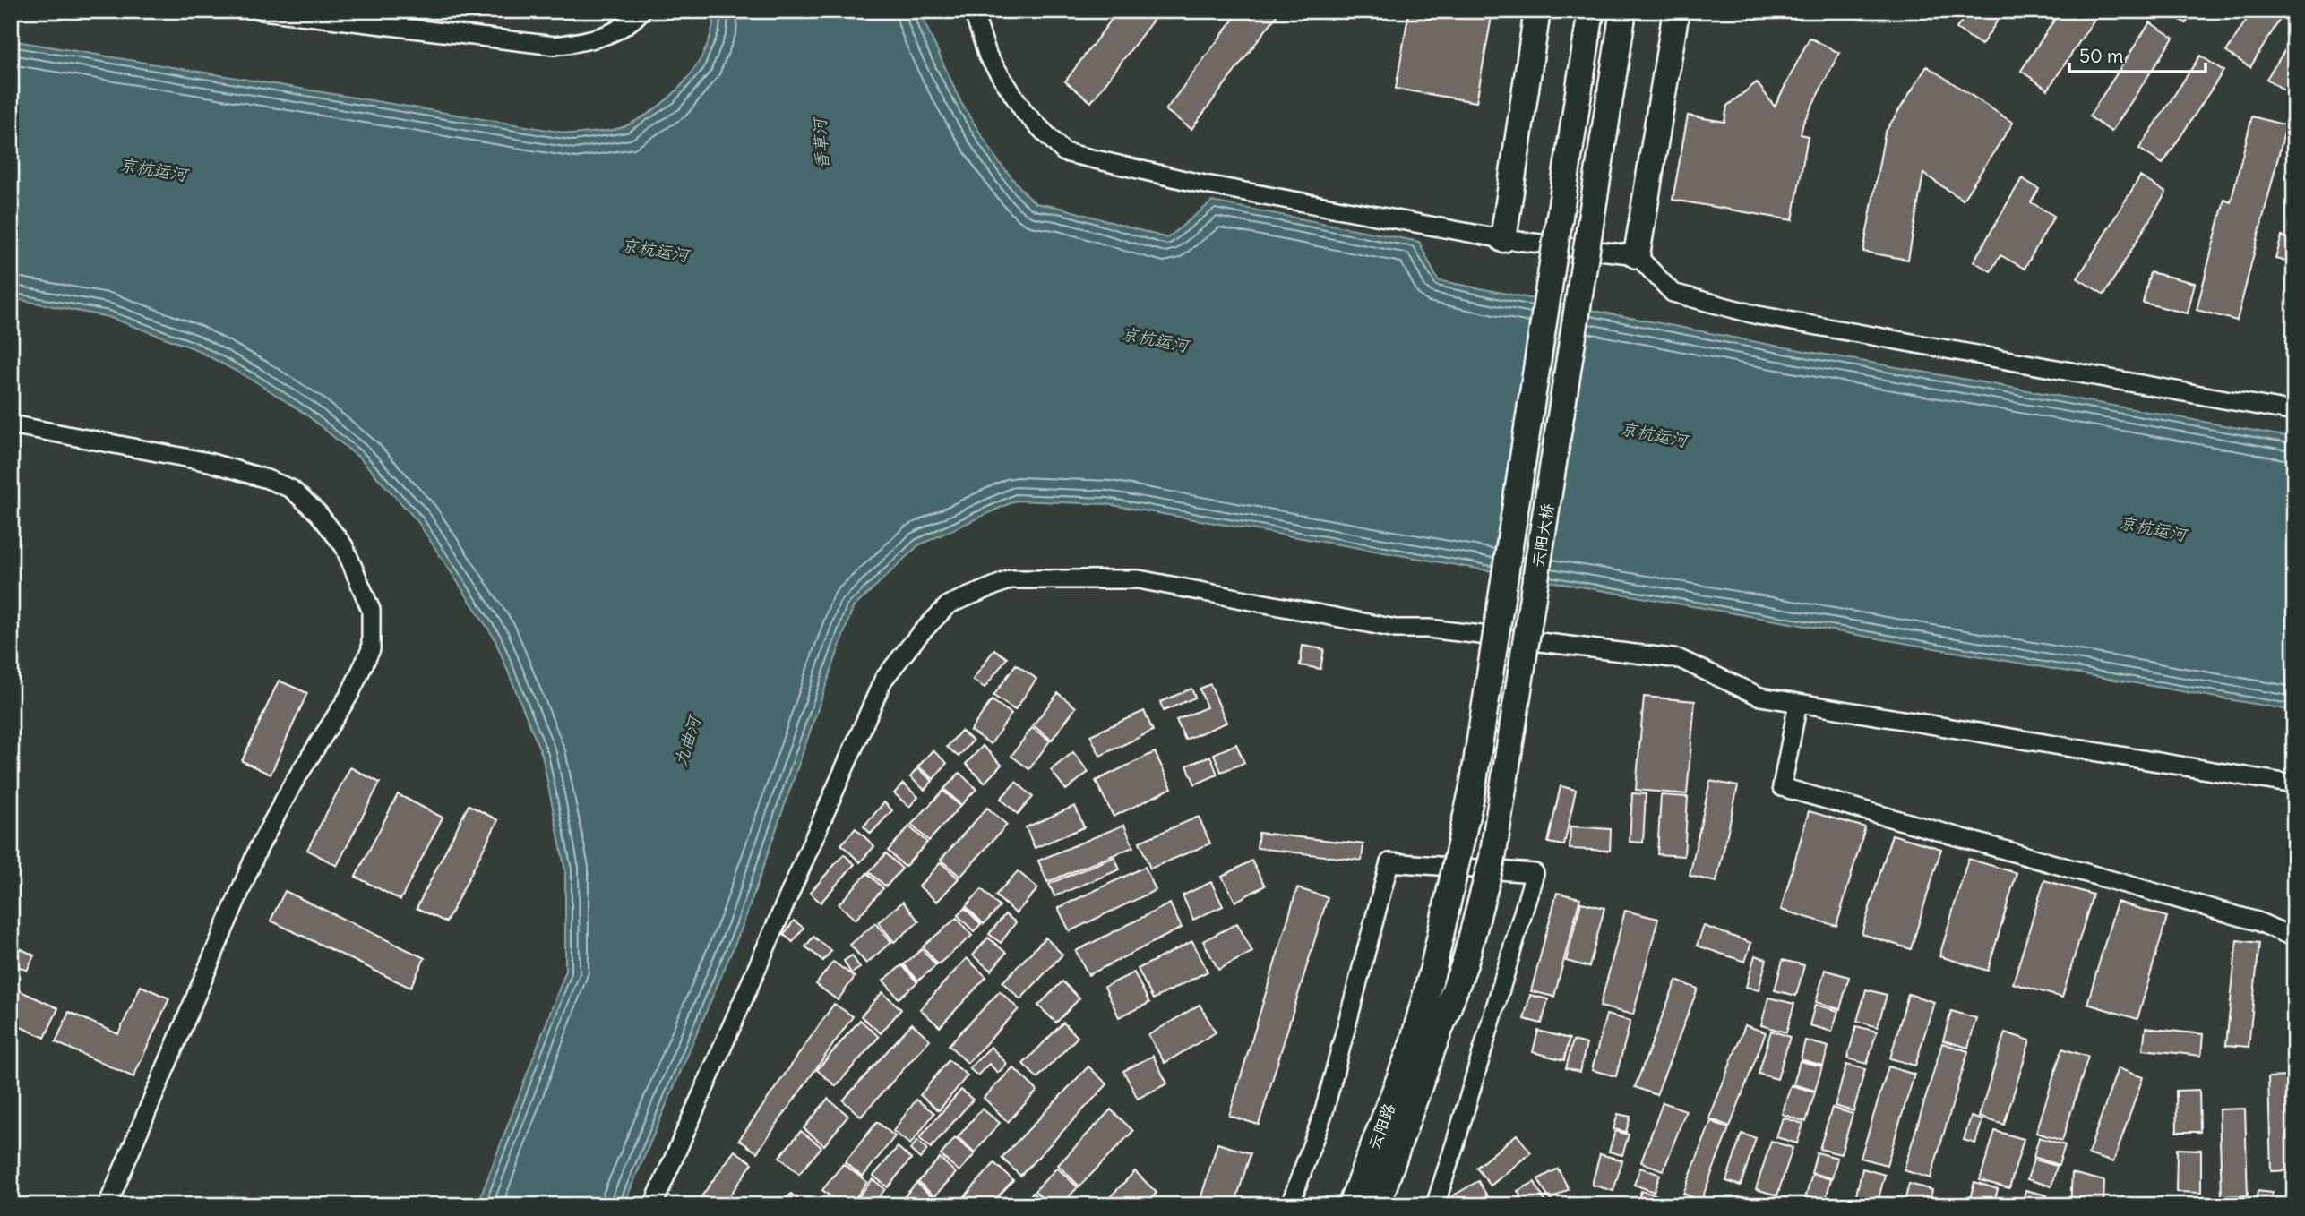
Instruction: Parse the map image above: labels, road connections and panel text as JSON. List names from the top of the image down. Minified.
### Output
{"streets":{"street":["云阳大桥","云阳路"]},"crossings":[["云阳大桥","云阳路"]],"water":["香草河","京杭运河","九曲河"],"scale_bar":"50 m"}
